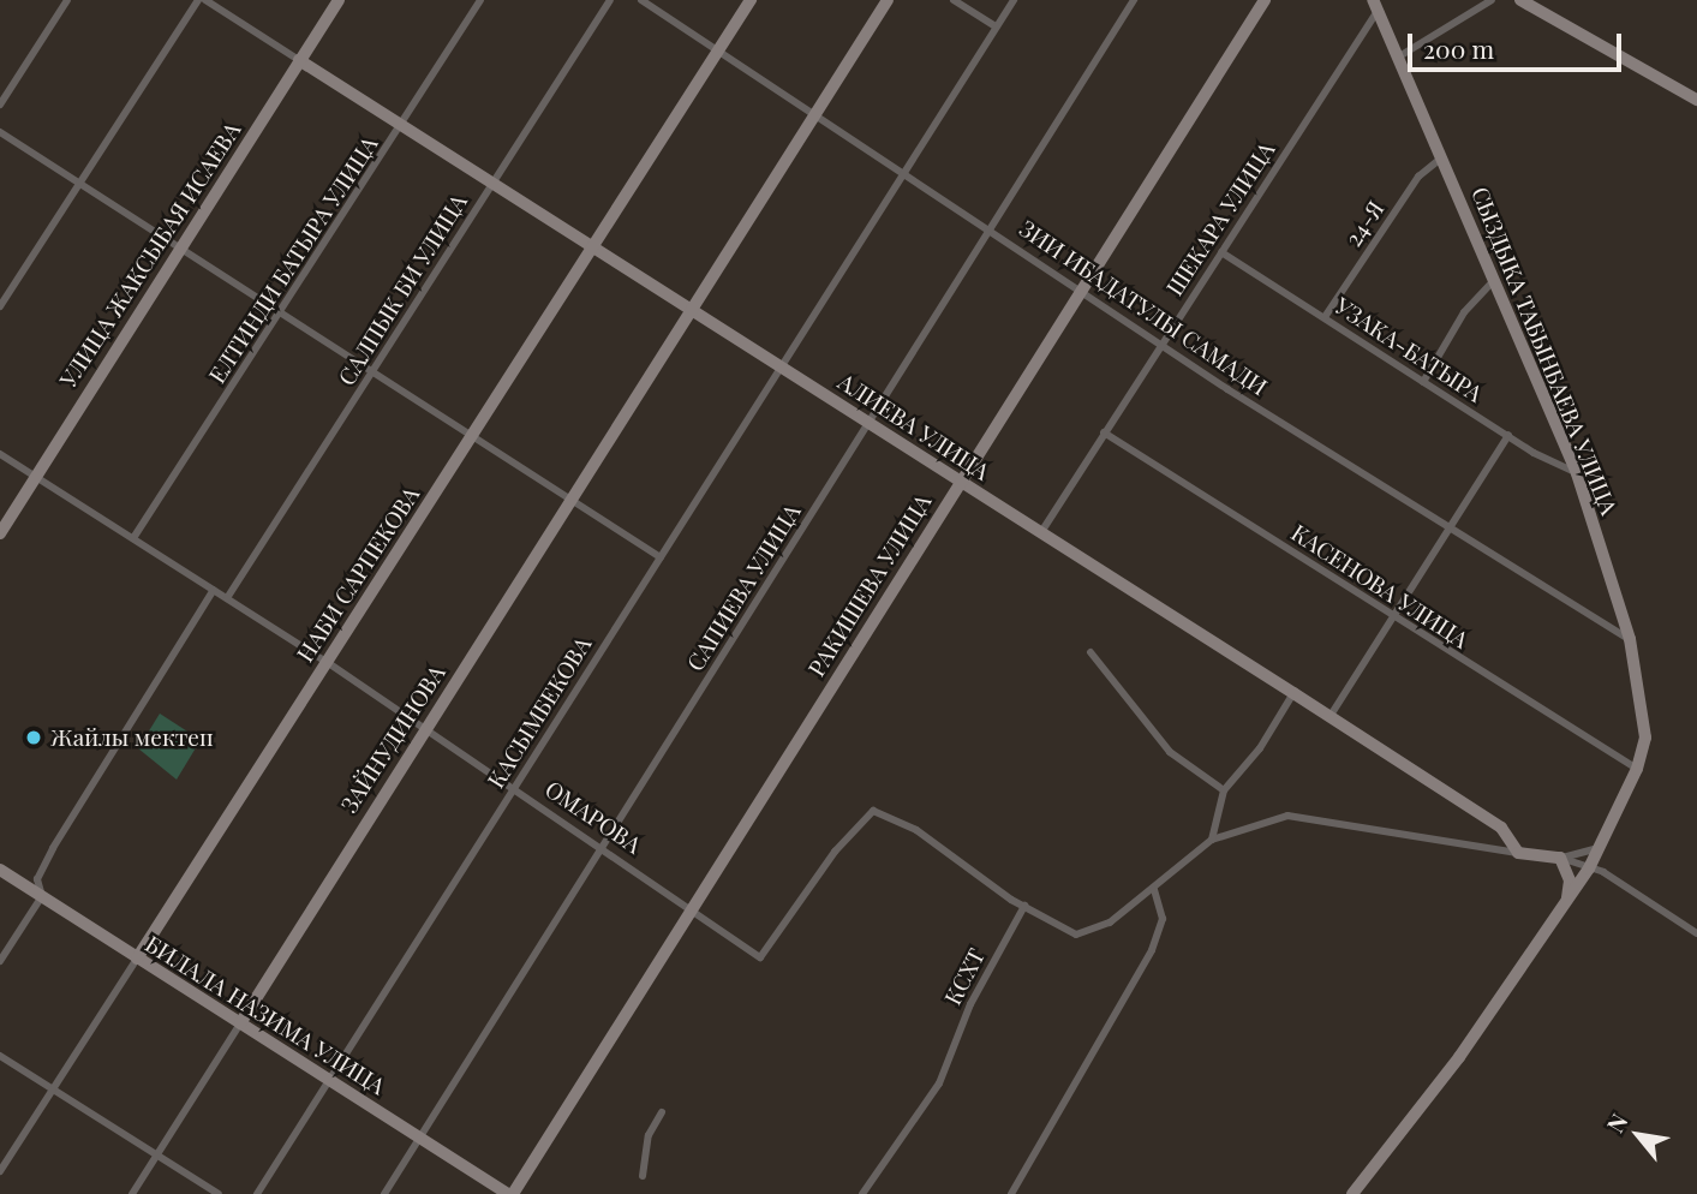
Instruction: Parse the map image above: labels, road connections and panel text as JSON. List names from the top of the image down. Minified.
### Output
{"streets":{"street":["ШЕКАРА УЛИЦА","24-Я","УЛИЦА ЖАКСЫБАЯ ИСАЕВА","ЕЛТИНДИ БАТЫРА УЛИЦА","САЛПЫК БИ УЛИЦА","ЗИИ ИБАДАТУЛЫ САМАДИ","УЗАКА-БАТЫРА","СЫЗДЫКА ТАБЫНБАЕВА УЛИЦА","АЛИЕВА УЛИЦА","НАБИ САРПЕКОВА","РАКИШЕВА УЛИЦА","КАСЕНОВА УЛИЦА","САПИЕВА УЛИЦА","КАСЫМБЕКОВА","ЗАЙНУДИНОВА","ОМАРОВА","КСХТ","БИЛАЛА НАЗИМА УЛИЦА"]},"crossings":[["ШЕКАРА УЛИЦА","ЗИИ ИБАДАТУЛЫ САМАДИ"],["ШЕКАРА УЛИЦА","УЗАКА-БАТЫРА"],["ШЕКАРА УЛИЦА","СЫЗДЫКА ТАБЫНБАЕВА УЛИЦА"],["ШЕКАРА УЛИЦА","АЛИЕВА УЛИЦА"],["ШЕКАРА УЛИЦА","КАСЕНОВА УЛИЦА"],["24-Я","УЗАКА-БАТЫРА"],["24-Я","СЫЗДЫКА ТАБЫНБАЕВА УЛИЦА"],["УЛИЦА ЖАКСЫБАЯ ИСАЕВА","АЛИЕВА УЛИЦА"],["УЛИЦА ЖАКСЫБАЯ ИСАЕВА","ОМАРОВА"],["ЕЛТИНДИ БАТЫРА УЛИЦА","АЛИЕВА УЛИЦА"],["ЕЛТИНДИ БАТЫРА УЛИЦА","ОМАРОВА"],["САЛПЫК БИ УЛИЦА","АЛИЕВА УЛИЦА"],["САЛПЫК БИ УЛИЦА","ОМАРОВА"],["ЗИИ ИБАДАТУЛЫ САМАДИ","СЫЗДЫКА ТАБЫНБАЕВА УЛИЦА"],["ЗИИ ИБАДАТУЛЫ САМАДИ","НАБИ САРПЕКОВА"],["ЗИИ ИБАДАТУЛЫ САМАДИ","РАКИШЕВА УЛИЦА"],["ЗИИ ИБАДАТУЛЫ САМАДИ","САПИЕВА УЛИЦА"],["ЗИИ ИБАДАТУЛЫ САМАДИ","КАСЫМБЕКОВА"],["ЗИИ ИБАДАТУЛЫ САМАДИ","ЗАЙНУДИНОВА"],["УЗАКА-БАТЫРА","СЫЗДЫКА ТАБЫНБАЕВА УЛИЦА"],["СЫЗДЫКА ТАБЫНБАЕВА УЛИЦА","КАСЕНОВА УЛИЦА"],["АЛИЕВА УЛИЦА","НАБИ САРПЕКОВА"],["АЛИЕВА УЛИЦА","РАКИШЕВА УЛИЦА"],["АЛИЕВА УЛИЦА","САПИЕВА УЛИЦА"],["АЛИЕВА УЛИЦА","КАСЫМБЕКОВА"],["АЛИЕВА УЛИЦА","ЗАЙНУДИНОВА"],["НАБИ САРПЕКОВА","ОМАРОВА"],["НАБИ САРПЕКОВА","БИЛАЛА НАЗИМА УЛИЦА"],["РАКИШЕВА УЛИЦА","ОМАРОВА"],["РАКИШЕВА УЛИЦА","БИЛАЛА НАЗИМА УЛИЦА"],["САПИЕВА УЛИЦА","ОМАРОВА"],["САПИЕВА УЛИЦА","БИЛАЛА НАЗИМА УЛИЦА"],["КАСЫМБЕКОВА","ОМАРОВА"],["КАСЫМБЕКОВА","БИЛАЛА НАЗИМА УЛИЦА"],["ЗАЙНУДИНОВА","ОМАРОВА"],["ЗАЙНУДИНОВА","БИЛАЛА НАЗИМА УЛИЦА"],["ОМАРОВА","КСХТ"]],"places":["Жайлы мектеп"],"scale_bar":"200 m","north":"top left"}
